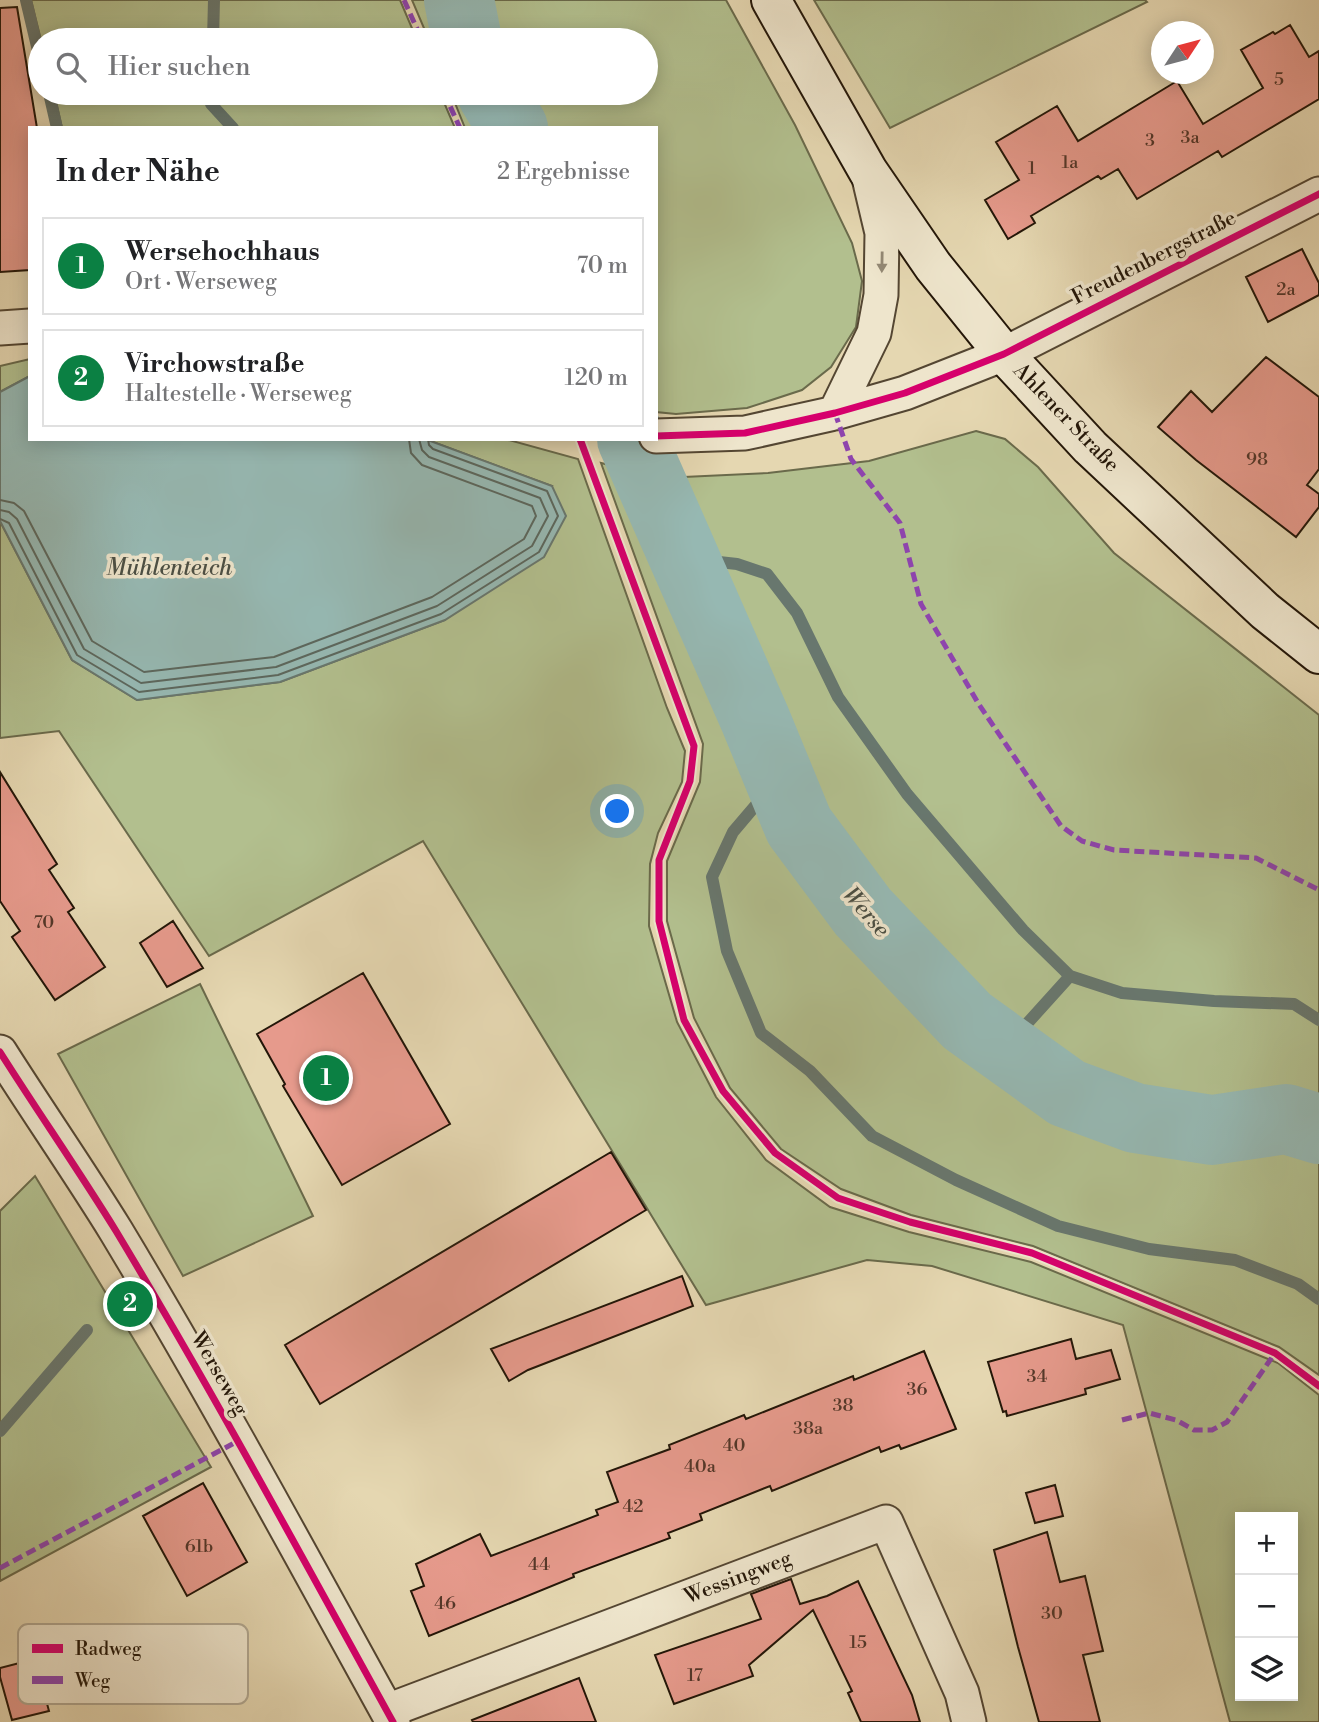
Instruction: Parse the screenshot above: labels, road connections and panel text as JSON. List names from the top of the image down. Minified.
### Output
{"streets":{"main road":["Ahlener Straße"],"street":["Freudenbergstraße","Werseweg","Wessingweg"]},"crossings":[["Freudenbergstraße","Ahlener Straße"],["Werseweg","Wessingweg"]],"water":["Mühlenteich","Werse"],"house_numbers":["5","3a","3","1a","1","2a","98","70","34","36","38","38a","40","40a","42","61b","44","46","30","15","17"],"legend":["Radweg","Weg"],"north":"top right","page":{"search":"Hier suchen","heading":["In der Nähe","2 Ergebnisse"],"list":[{"mark":"1","name":"Wersehochhaus","note":"Ort · Werseweg","value":"70 m"},{"mark":"2","name":"Virchowstraße","note":"Haltestelle · Werseweg","value":"120 m"}],"pins":["1","2"],"map_buttons":["+","−"]}}
